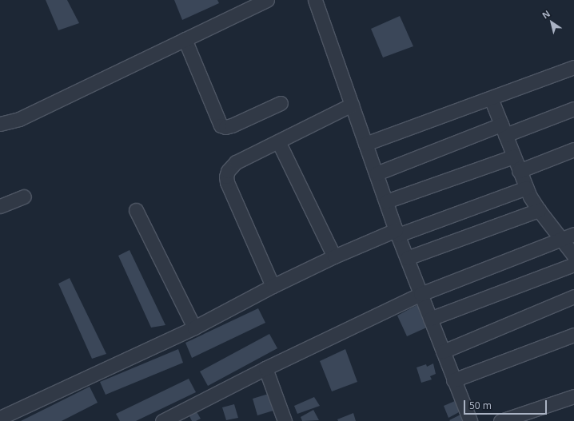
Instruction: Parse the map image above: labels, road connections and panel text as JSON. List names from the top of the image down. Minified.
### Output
{"scale_bar":"50 m","north":"top left"}
